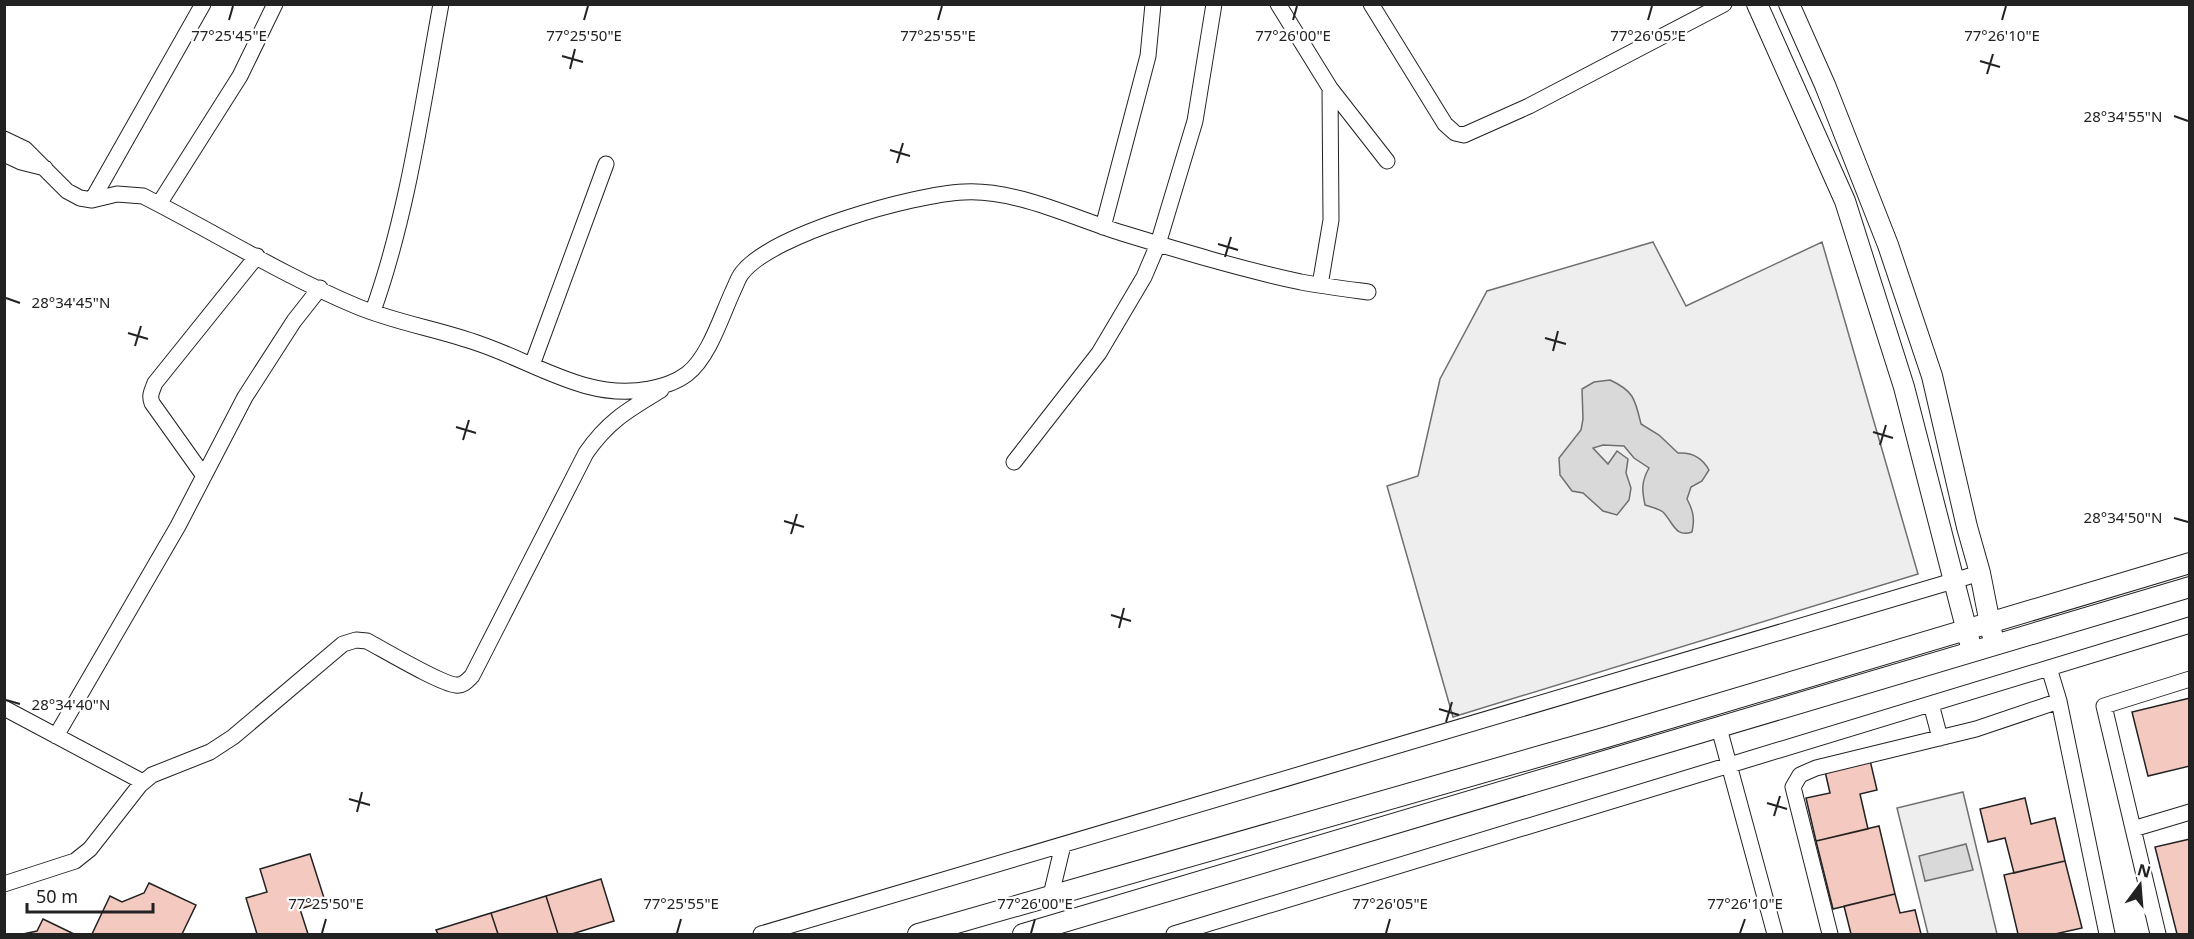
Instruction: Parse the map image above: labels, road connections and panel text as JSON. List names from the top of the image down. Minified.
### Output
{"scale_bar":"50 m","north":"top","coordinates":["77°25'45\"E","77°25'50\"E","77°25'55\"E","77°26'00\"E","77°26'05\"E","77°26'10\"E","28°34'55\"N","28°34'45\"N","28°34'50\"N","28°34'40\"N"]}
